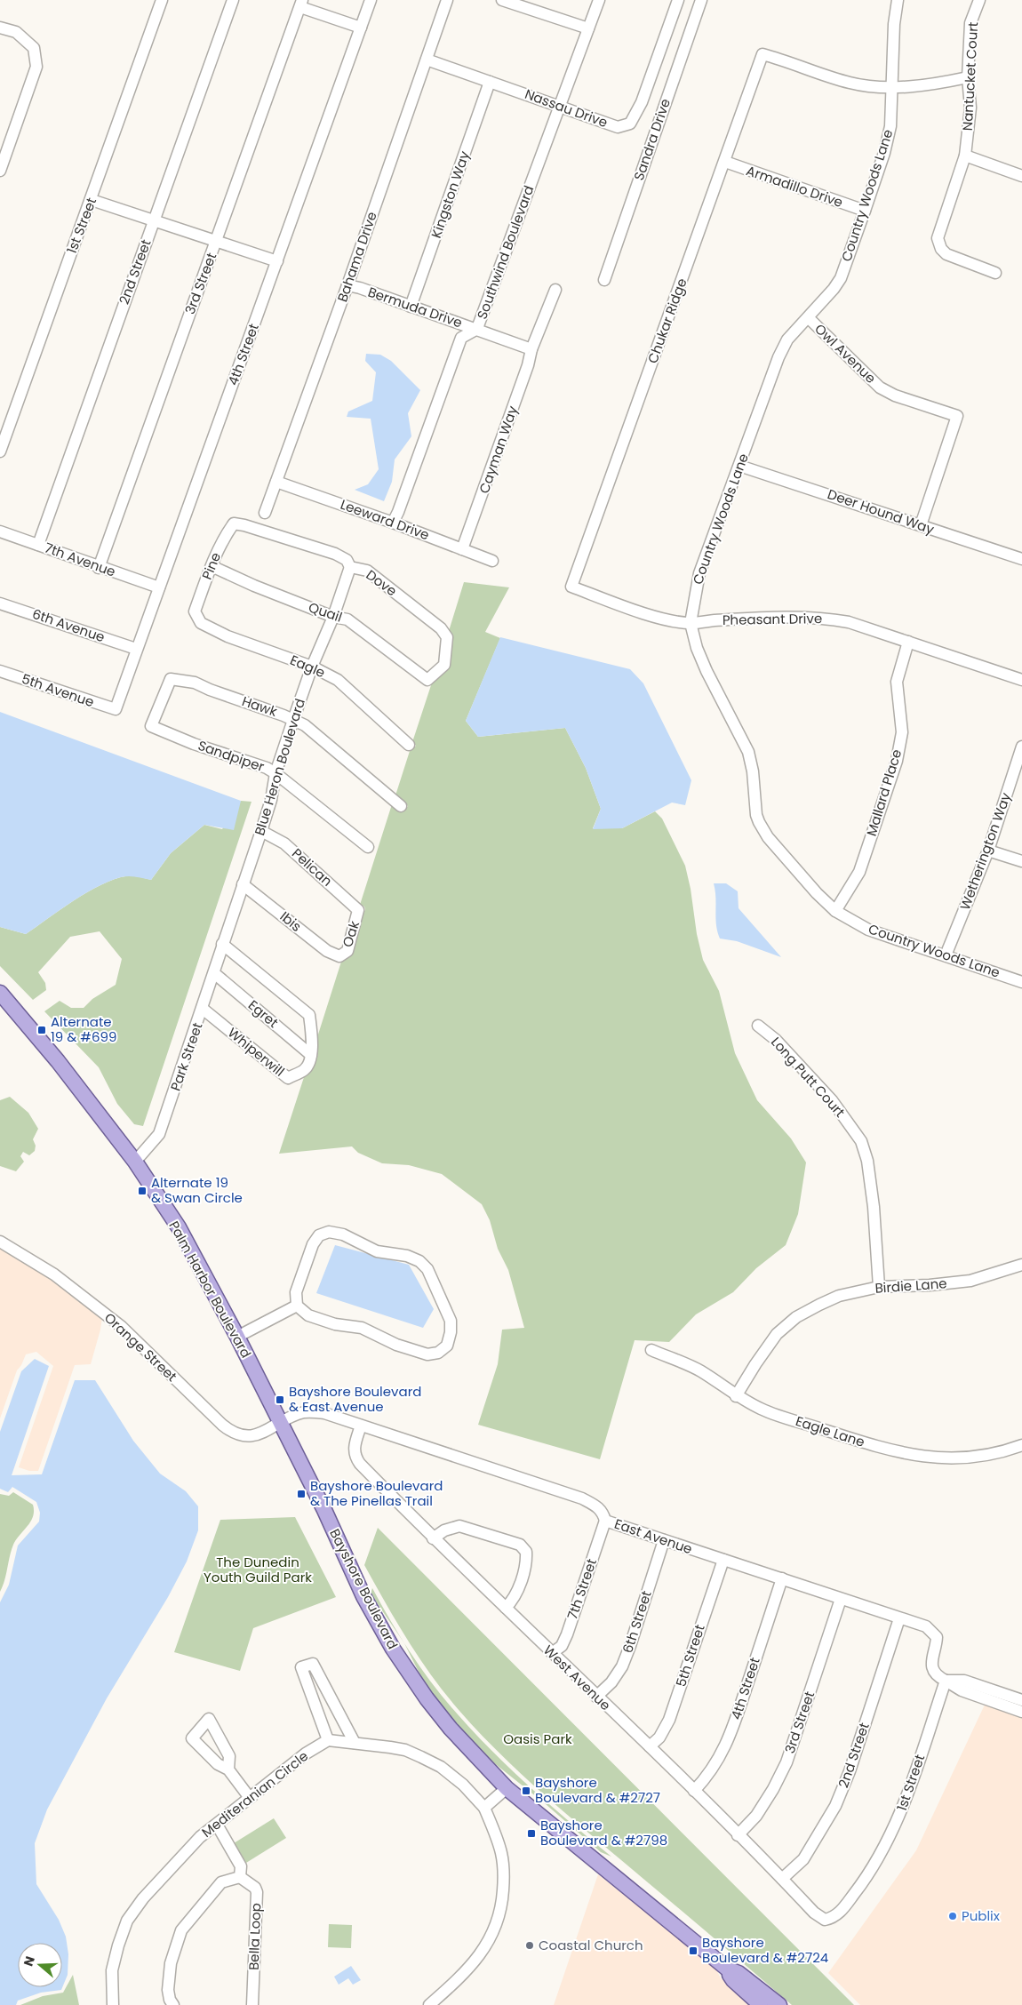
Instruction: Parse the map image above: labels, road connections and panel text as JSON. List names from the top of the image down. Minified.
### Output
{"streets":{"main road":["Palm Harbor Boulevard","Bayshore Boulevard"],"street":["Nantucket Court","Nassau Drive","Sandra Drive","Armadillo Drive","Kingston Way","Country Woods Lane","1st Street","Southwind Boulevard","Bahama Drive","2nd Street","3rd Street","Bermuda Drive","Chukar Ridge","Owl Avenue","4th Street","Cayman Way","Deer Hound Way","Leeward Drive","7th Avenue","Pine","Dove","Quail","Pheasant Drive","6th Avenue","Eagle","5th Avenue","Hawk","Sandpiper","Blue Heron Boulevard","Mallard Place","Wetherington Way","Pelican","Ibis","Oak","Egret","Whiperwill","Park Street","Long Putt Court","Birdie Lane","Orange Street","Eagle Lane","East Avenue","7th Street","6th Street","5th Street","West Avenue","Mediteranian Circle","Bella Loop"]},"crossings":[["Nassau Drive","Kingston Way"],["Nassau Drive","Southwind Boulevard"],["Nassau Drive","Bahama Drive"],["Armadillo Drive","Country Woods Lane"],["Armadillo Drive","Chukar Ridge"],["Kingston Way","Bermuda Drive"],["Country Woods Lane","Chukar Ridge"],["Country Woods Lane","Owl Avenue"],["Country Woods Lane","Deer Hound Way"],["Country Woods Lane","Pheasant Drive"],["Country Woods Lane","Mallard Place"],["Country Woods Lane","Wetherington Way"],["1st Street","East Avenue"],["1st Street","West Avenue"],["Southwind Boulevard","Bermuda Drive"],["Southwind Boulevard","Leeward Drive"],["Bahama Drive","Bermuda Drive"],["Bahama Drive","Leeward Drive"],["2nd Street","7th Avenue"],["2nd Street","East Avenue"],["2nd Street","West Avenue"],["3rd Street","7th Avenue"],["3rd Street","East Avenue"],["3rd Street","West Avenue"],["Bermuda Drive","Cayman Way"],["Chukar Ridge","Pheasant Drive"],["Owl Avenue","Deer Hound Way"],["4th Street","7th Avenue"],["4th Street","6th Avenue"],["4th Street","5th Avenue"],["4th Street","East Avenue"],["4th Street","West Avenue"],["Cayman Way","Leeward Drive"],["Pine","Dove"],["Pine","Quail"],["Pine","Eagle"],["Dove","Quail"],["Dove","Blue Heron Boulevard"],["Quail","Blue Heron Boulevard"],["Pheasant Drive","Mallard Place"],["Eagle","Blue Heron Boulevard"],["Hawk","Sandpiper"],["Hawk","Blue Heron Boulevard"],["Sandpiper","Blue Heron Boulevard"],["Blue Heron Boulevard","Pelican"],["Blue Heron Boulevard","Ibis"],["Blue Heron Boulevard","Park Street"],["Pelican","Oak"],["Ibis","Oak"],["Egret","Whiperwill"],["Egret","Park Street"],["Whiperwill","Park Street"],["Park Street","Palm Harbor Boulevard"],["Long Putt Court","Birdie Lane"],["Birdie Lane","Eagle Lane"],["Palm Harbor Boulevard","Orange Street"],["Palm Harbor Boulevard","East Avenue"],["Palm Harbor Boulevard","Bayshore Boulevard"],["Orange Street","East Avenue"],["Orange Street","Bayshore Boulevard"],["East Avenue","Bayshore Boulevard"],["East Avenue","7th Street"],["East Avenue","6th Street"],["East Avenue","5th Street"],["East Avenue","West Avenue"],["7th Street","West Avenue"],["6th Street","West Avenue"],["5th Street","West Avenue"]],"parks":["The Dunedin Youth Guild Park","Oasis Park"],"places":{"transit":["Alternate 19 & #699","Alternate 19 & Swan Circle","Bayshore Boulevard & East Avenue","Bayshore Boulevard & The Pinellas Trail","Bayshore Boulevard & #2727","Bayshore Boulevard & #2798","Bayshore Boulevard & #2724"],"other":["Publix","Coastal Church"]},"north":"left"}
